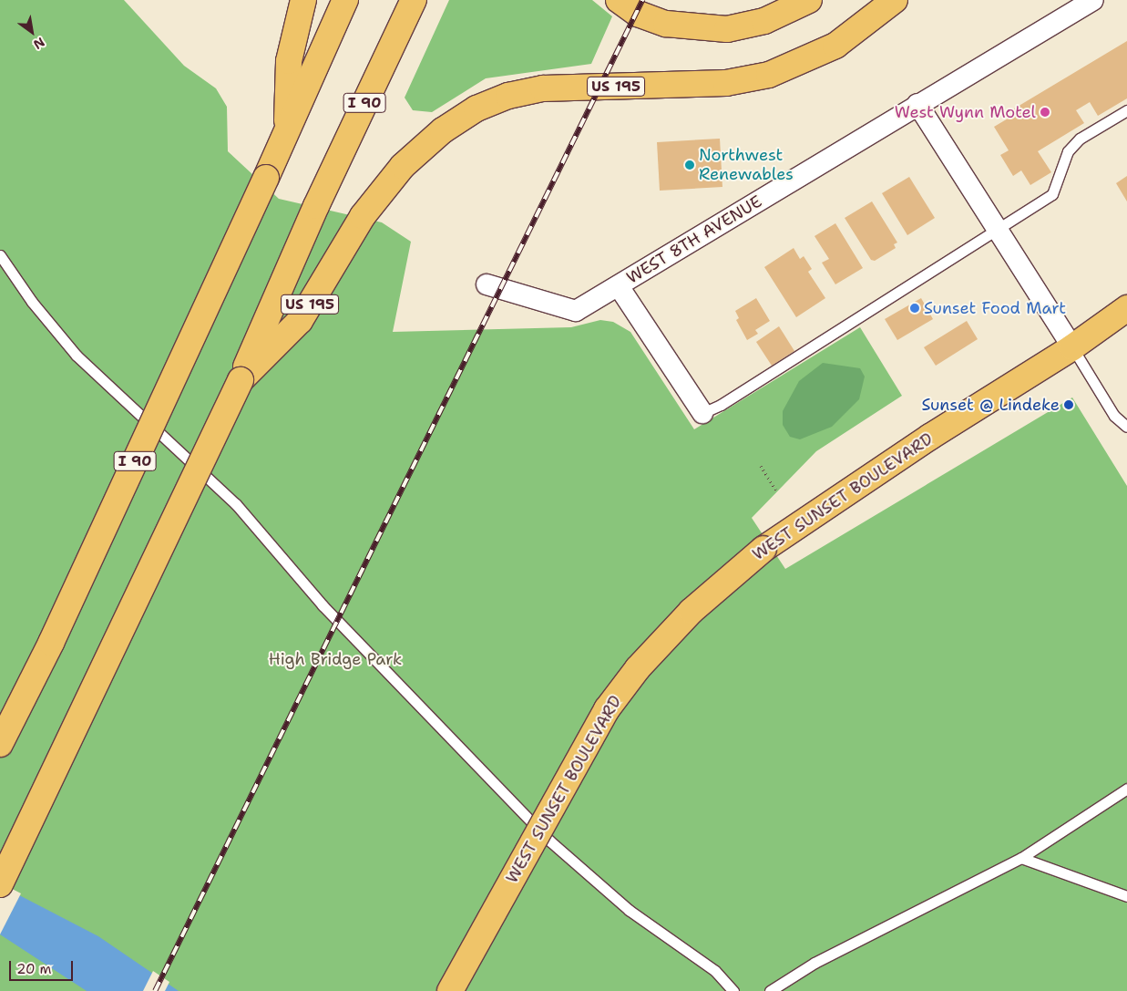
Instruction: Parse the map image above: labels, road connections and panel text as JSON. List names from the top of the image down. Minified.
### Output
{"streets":{"main road":["US 195","I 90","WEST SUNSET BOULEVARD"],"street":["WEST 8TH AVENUE"]},"crossings":[["US 195","I 90"]],"parks":["High Bridge Park"],"places":["West Wynn Motel","Northwest Renewables","Sunset Food Mart","Sunset @ Lindeke"],"scale_bar":"20 m","north":"bottom right"}
